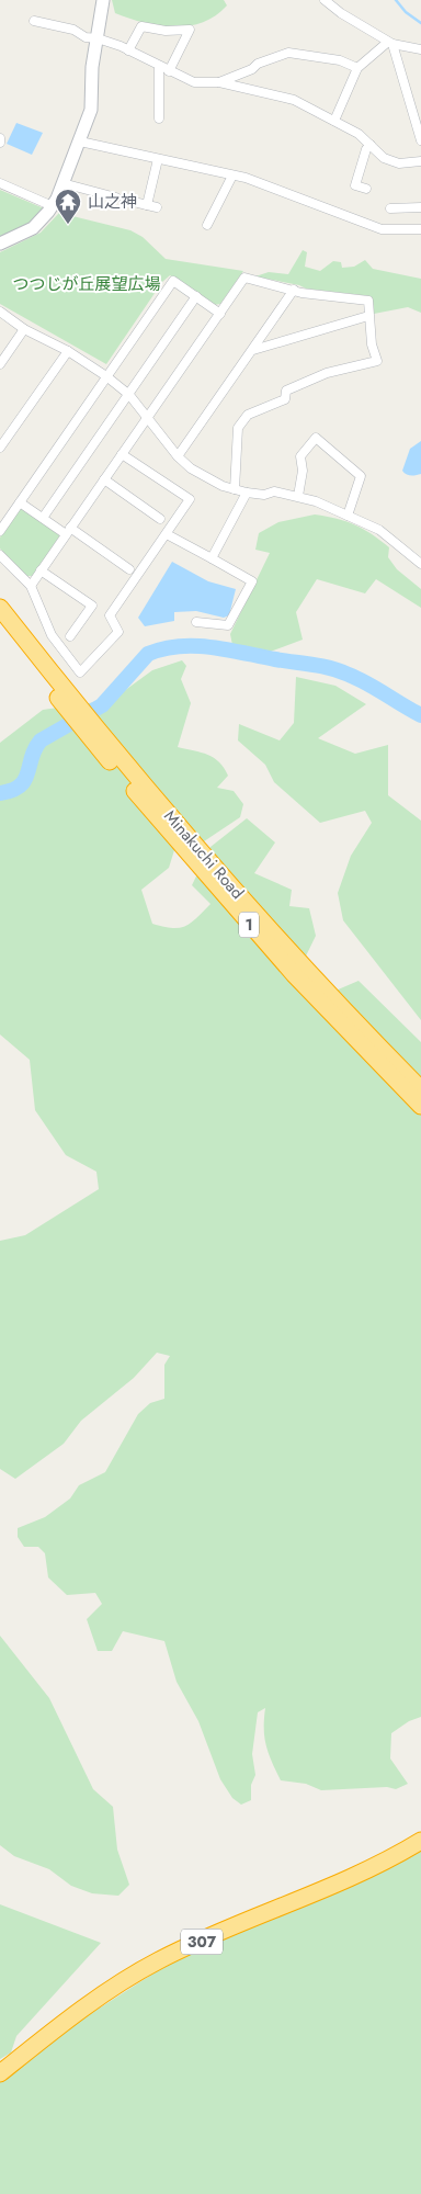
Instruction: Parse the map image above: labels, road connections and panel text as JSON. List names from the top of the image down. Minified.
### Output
{"streets":{"highway":["Minakuchi Road","1","307"]},"parks":["つつじが丘展望広場"],"places":{"temple":["山之神"]}}
